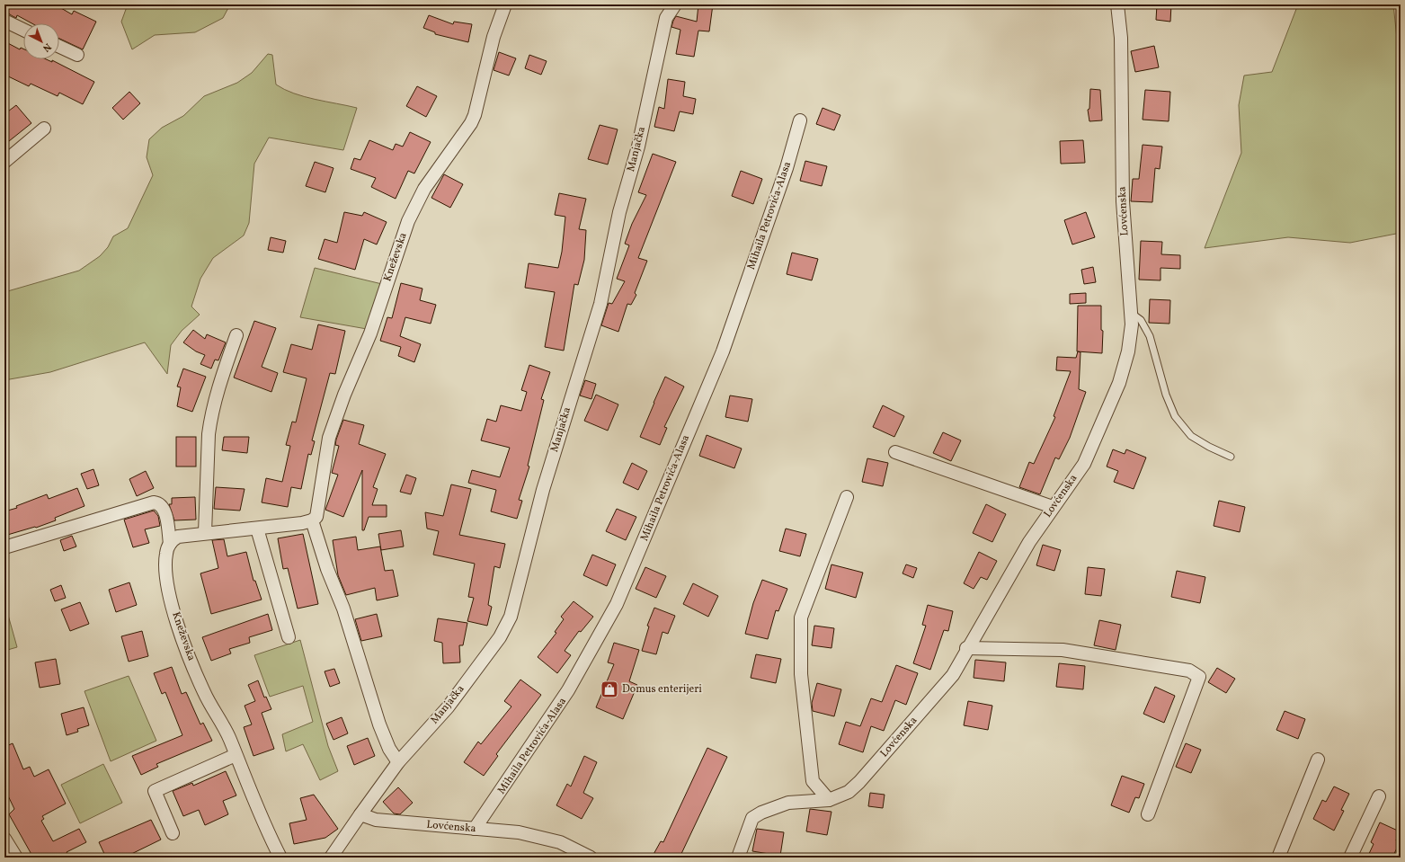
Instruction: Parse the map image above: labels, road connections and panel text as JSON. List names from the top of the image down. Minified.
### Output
{"streets":{"street":["Manjačka","Lovćenska","Mihaila Petrovića-Alasa","Kneževska"]},"crossings":[["Manjačka","Lovćenska"],["Lovćenska","Mihaila Petrovića-Alasa"]],"places":{"shop":["Domus enterijeri"]},"north":"bottom right"}
